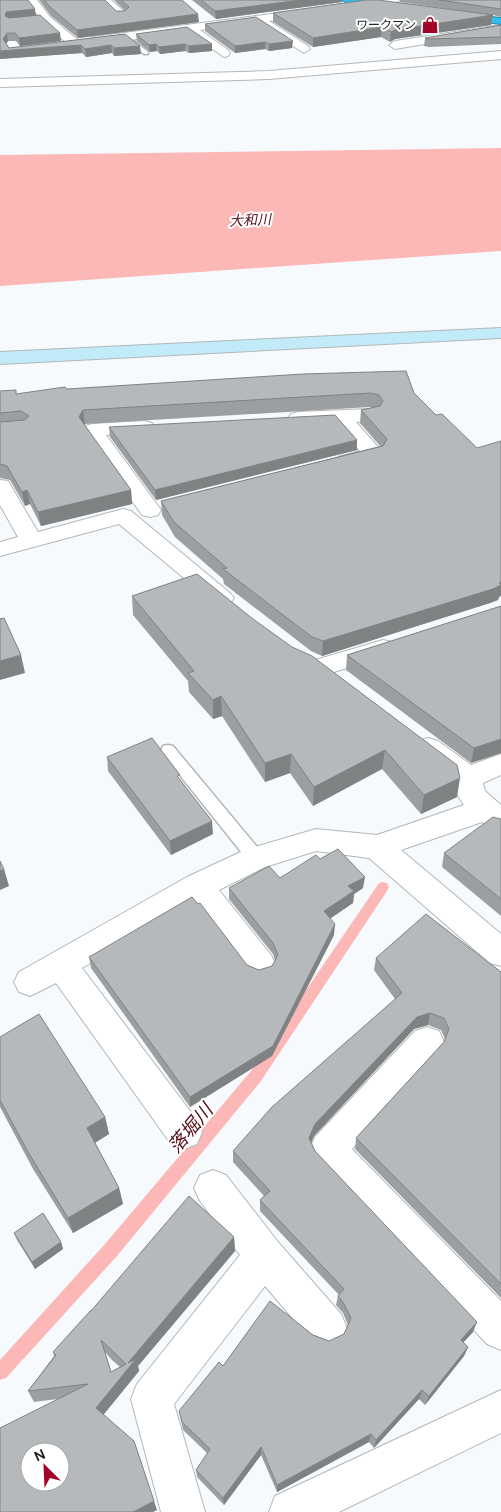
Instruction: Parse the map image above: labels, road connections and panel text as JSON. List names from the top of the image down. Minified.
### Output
{"water":["大和川","落堀川"],"places":{"shop":["ワークマン"]},"north":"top left"}
